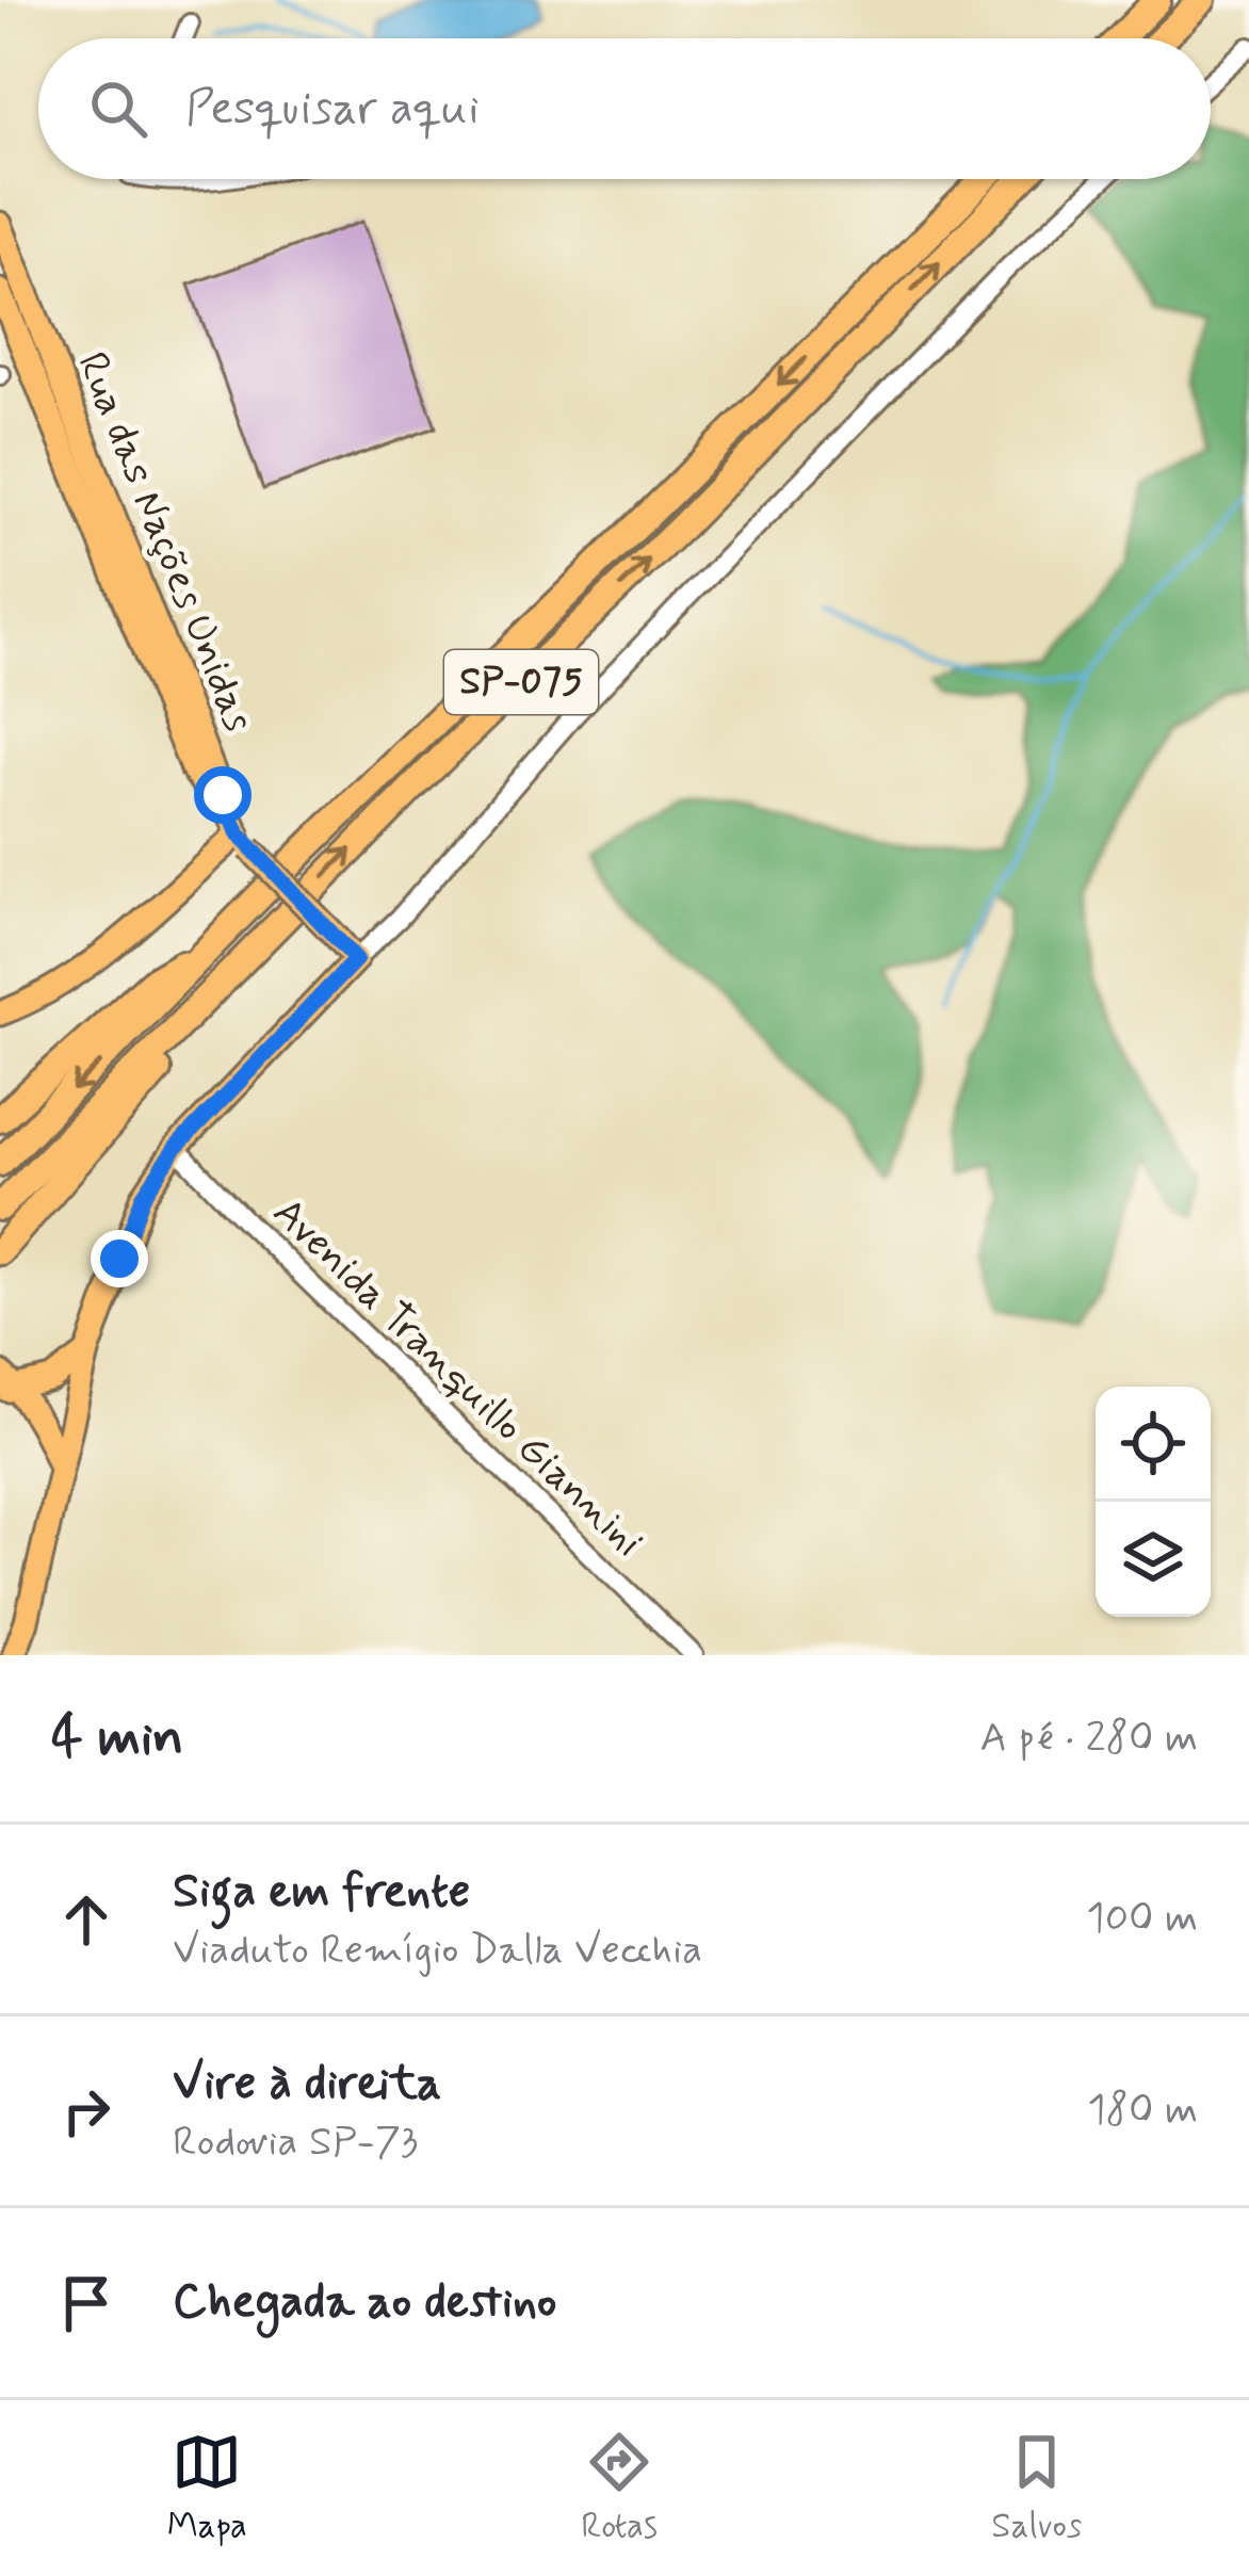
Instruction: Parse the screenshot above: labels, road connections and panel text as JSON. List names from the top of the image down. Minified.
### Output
{"streets":{"highway":["SP-075"],"main road":["Rua das Nações Unidas"],"street":["Avenida Tranquillo Giannini"]},"page":{"search":"Pesquisar aqui","heading":["4 min","A pé · 280 m"],"list":[["Siga em frente","Viaduto Remígio Dalla Vecchia","100 m"],["Vire à direita","Rodovia SP-73","180 m"],"Chegada ao destino"],"nav":["Mapa","Rotas","Salvos"]}}
